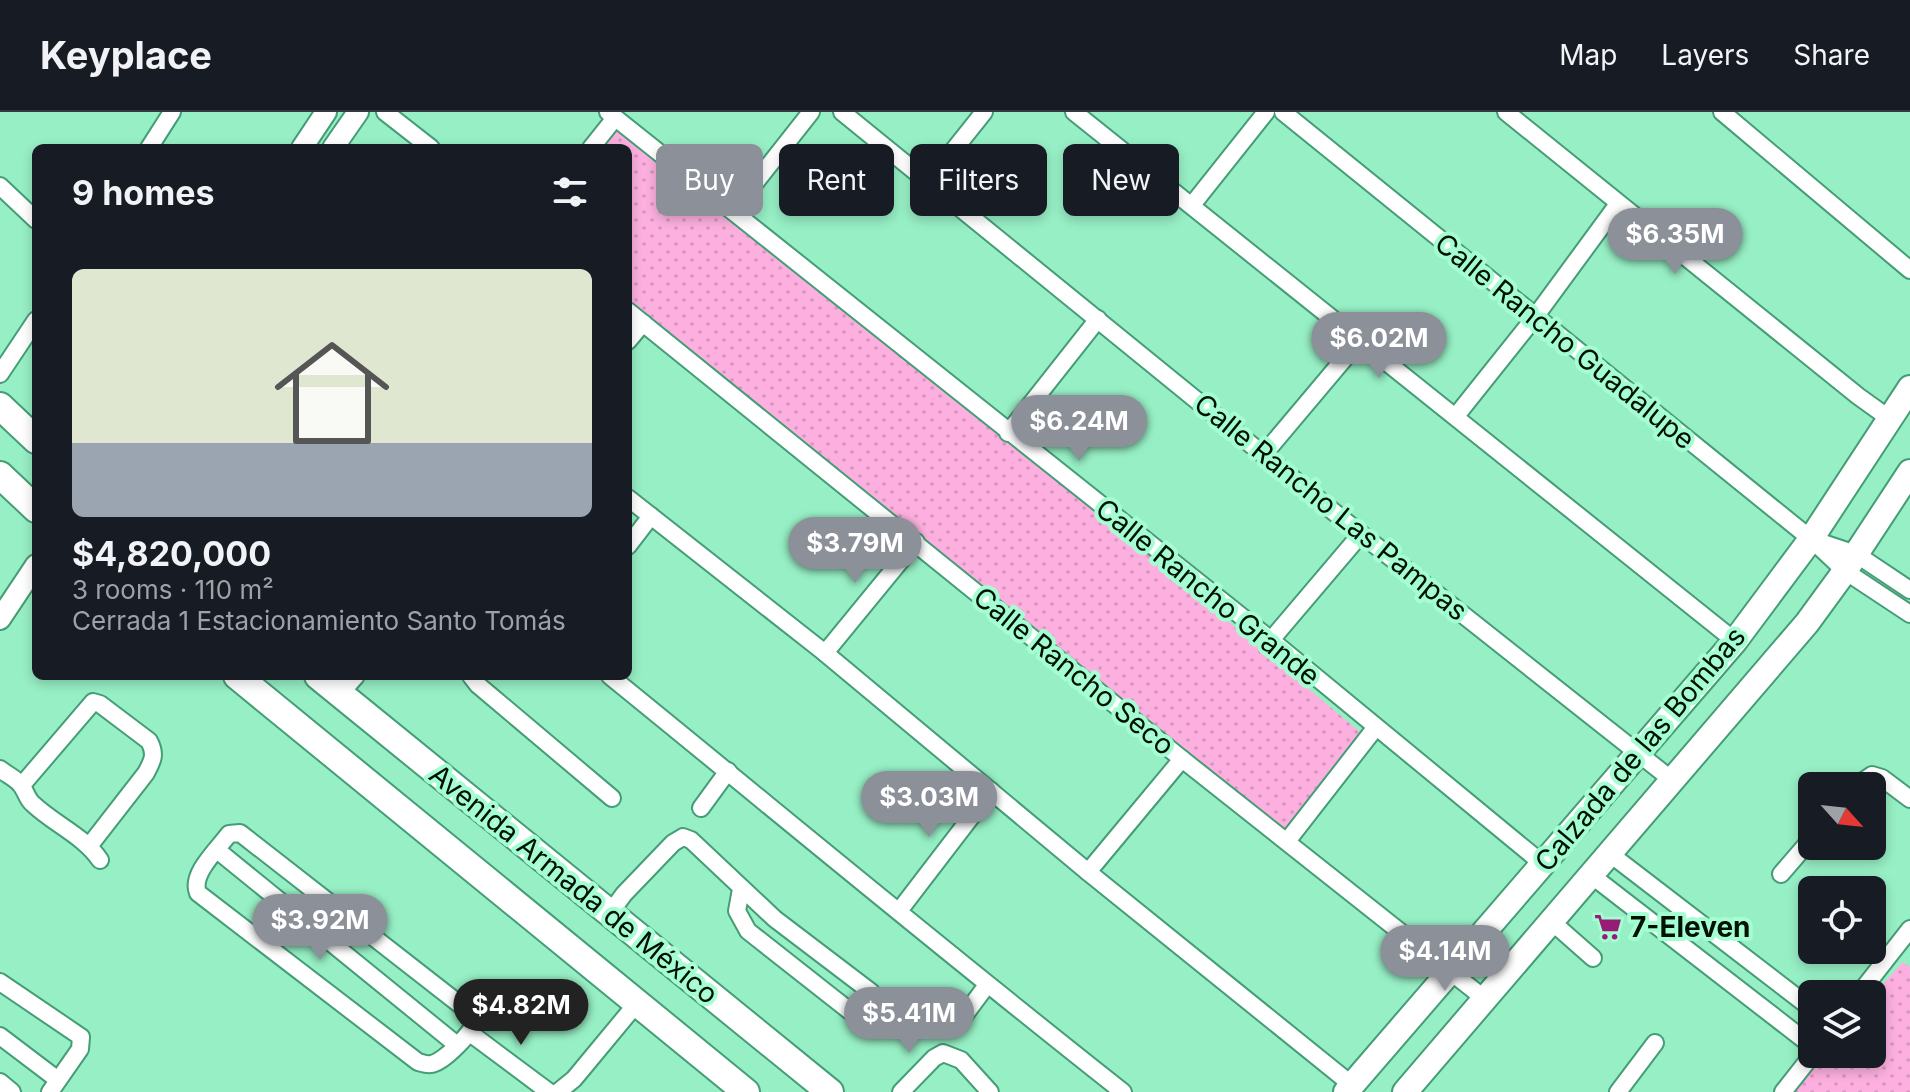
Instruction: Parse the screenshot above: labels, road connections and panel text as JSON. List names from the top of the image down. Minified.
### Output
{"streets":{"main road":["Calzada de las Bombas","Avenida Armada de México"],"street":["Calle Rancho Guadalupe","Calle Rancho Las Pampas","Calle Rancho Grande","Calle Rancho Seco"]},"crossings":[["Calle Rancho Guadalupe","Calzada de las Bombas"],["Calle Rancho Las Pampas","Calzada de las Bombas"],["Calle Rancho Grande","Calzada de las Bombas"],["Calle Rancho Seco","Calzada de las Bombas"]],"places":{"supermarket":["7-Eleven"]},"north":"bottom right","page":{"header":"Keyplace","nav":["Map","Layers","Share"],"chip":["Buy","Rent","Filters","New"],"heading":"9 homes","price":["$6.35M","$6.02M","$6.24M","$3.79M","$3.03M","$3.92M","$4.14M","$4.82M","$5.41M"],"list":[{"name":"$4,820,000","note":"3 rooms · 110 m² · Cerrada 1 Estacionamiento Santo Tomás"}]}}
